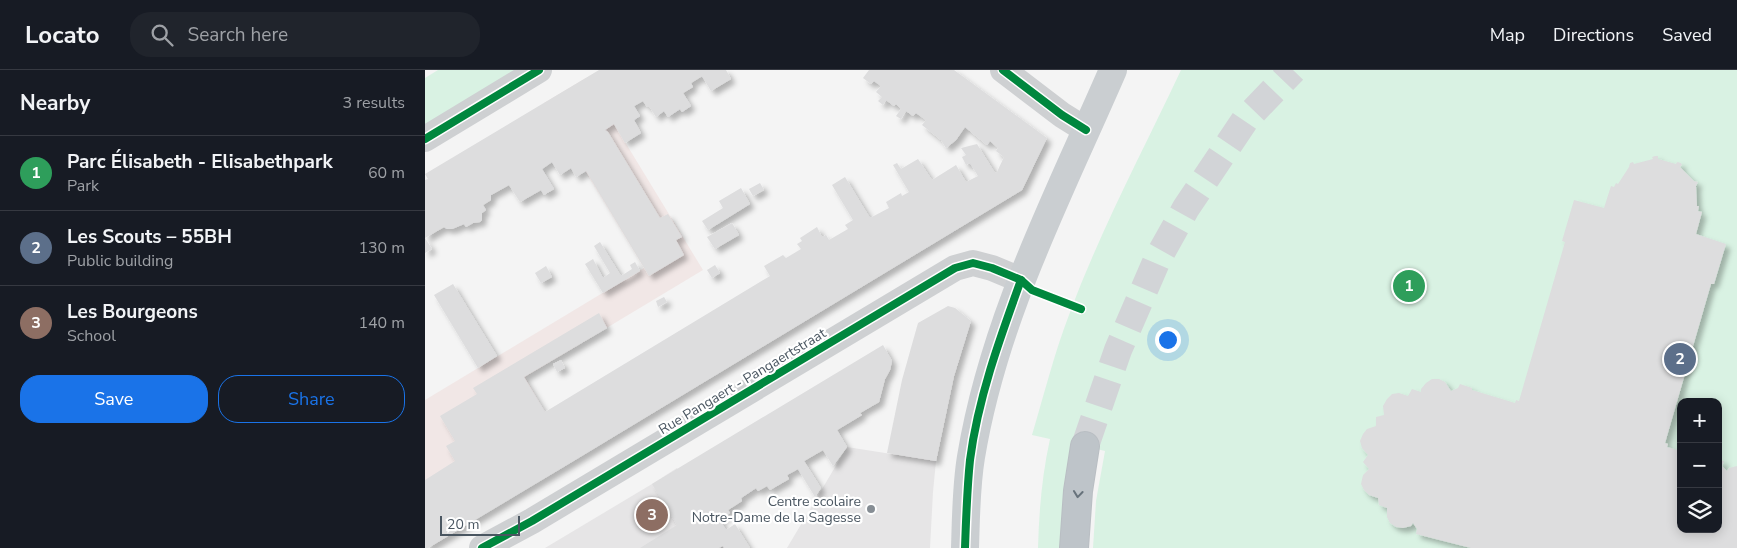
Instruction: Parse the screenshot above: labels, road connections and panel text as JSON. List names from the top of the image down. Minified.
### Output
{"streets":{"street":["Rue Pangaert - Pangaertstraat"]},"places":["Centre scolaire Notre-Dame de la Sagesse"],"scale_bar":"20 m","page":{"header":"Locato","search":"Search here","nav":["Map","Directions","Saved"],"heading":["Nearby","3 results"],"list":[{"mark":"1","name":"Parc Élisabeth - Elisabethpark","note":"Park","value":"60 m"},{"mark":"2","name":"Les Scouts – 55BH","note":"Public building","value":"130 m"},{"mark":"3","name":"Les Bourgeons","note":"School","value":"140 m"}],"pins":["1","2","3"],"buttons":["Save","Share"],"map_buttons":["+","−"],"scale":"20 m"}}
